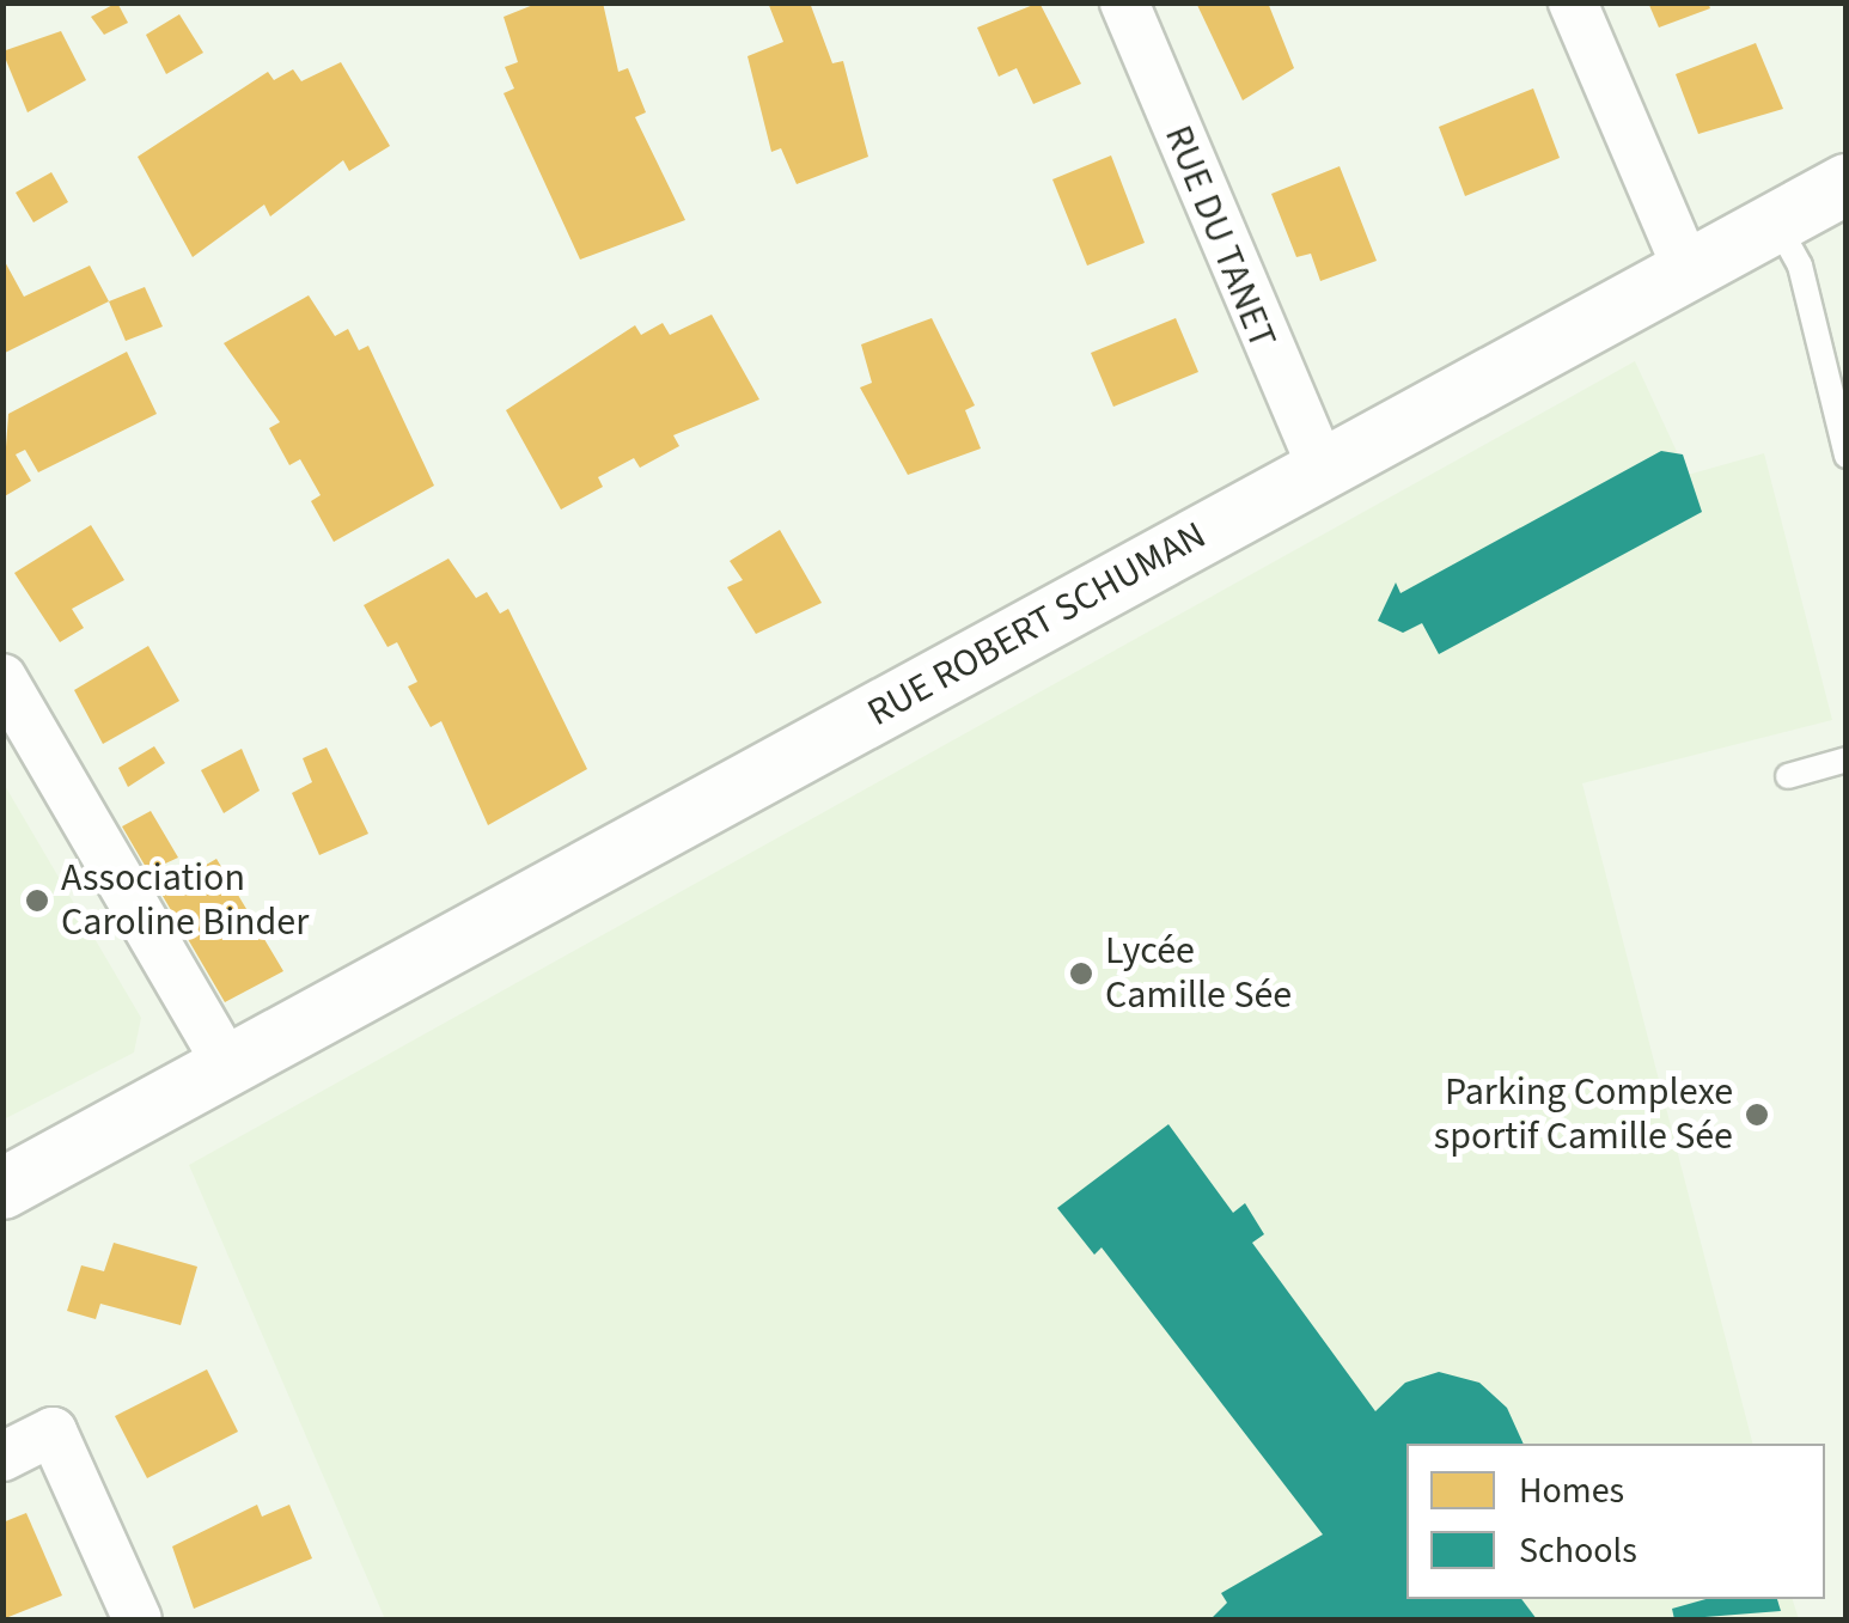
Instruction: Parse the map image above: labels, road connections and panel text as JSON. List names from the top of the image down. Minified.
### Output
{"streets":{"street":["RUE DU TANET","RUE ROBERT SCHUMAN"]},"crossings":[["RUE DU TANET","RUE ROBERT SCHUMAN"]],"places":["Association Caroline Binder","Lycée Camille Sée","Parking Complexe sportif Camille Sée"],"legend":["Homes","Schools"]}
